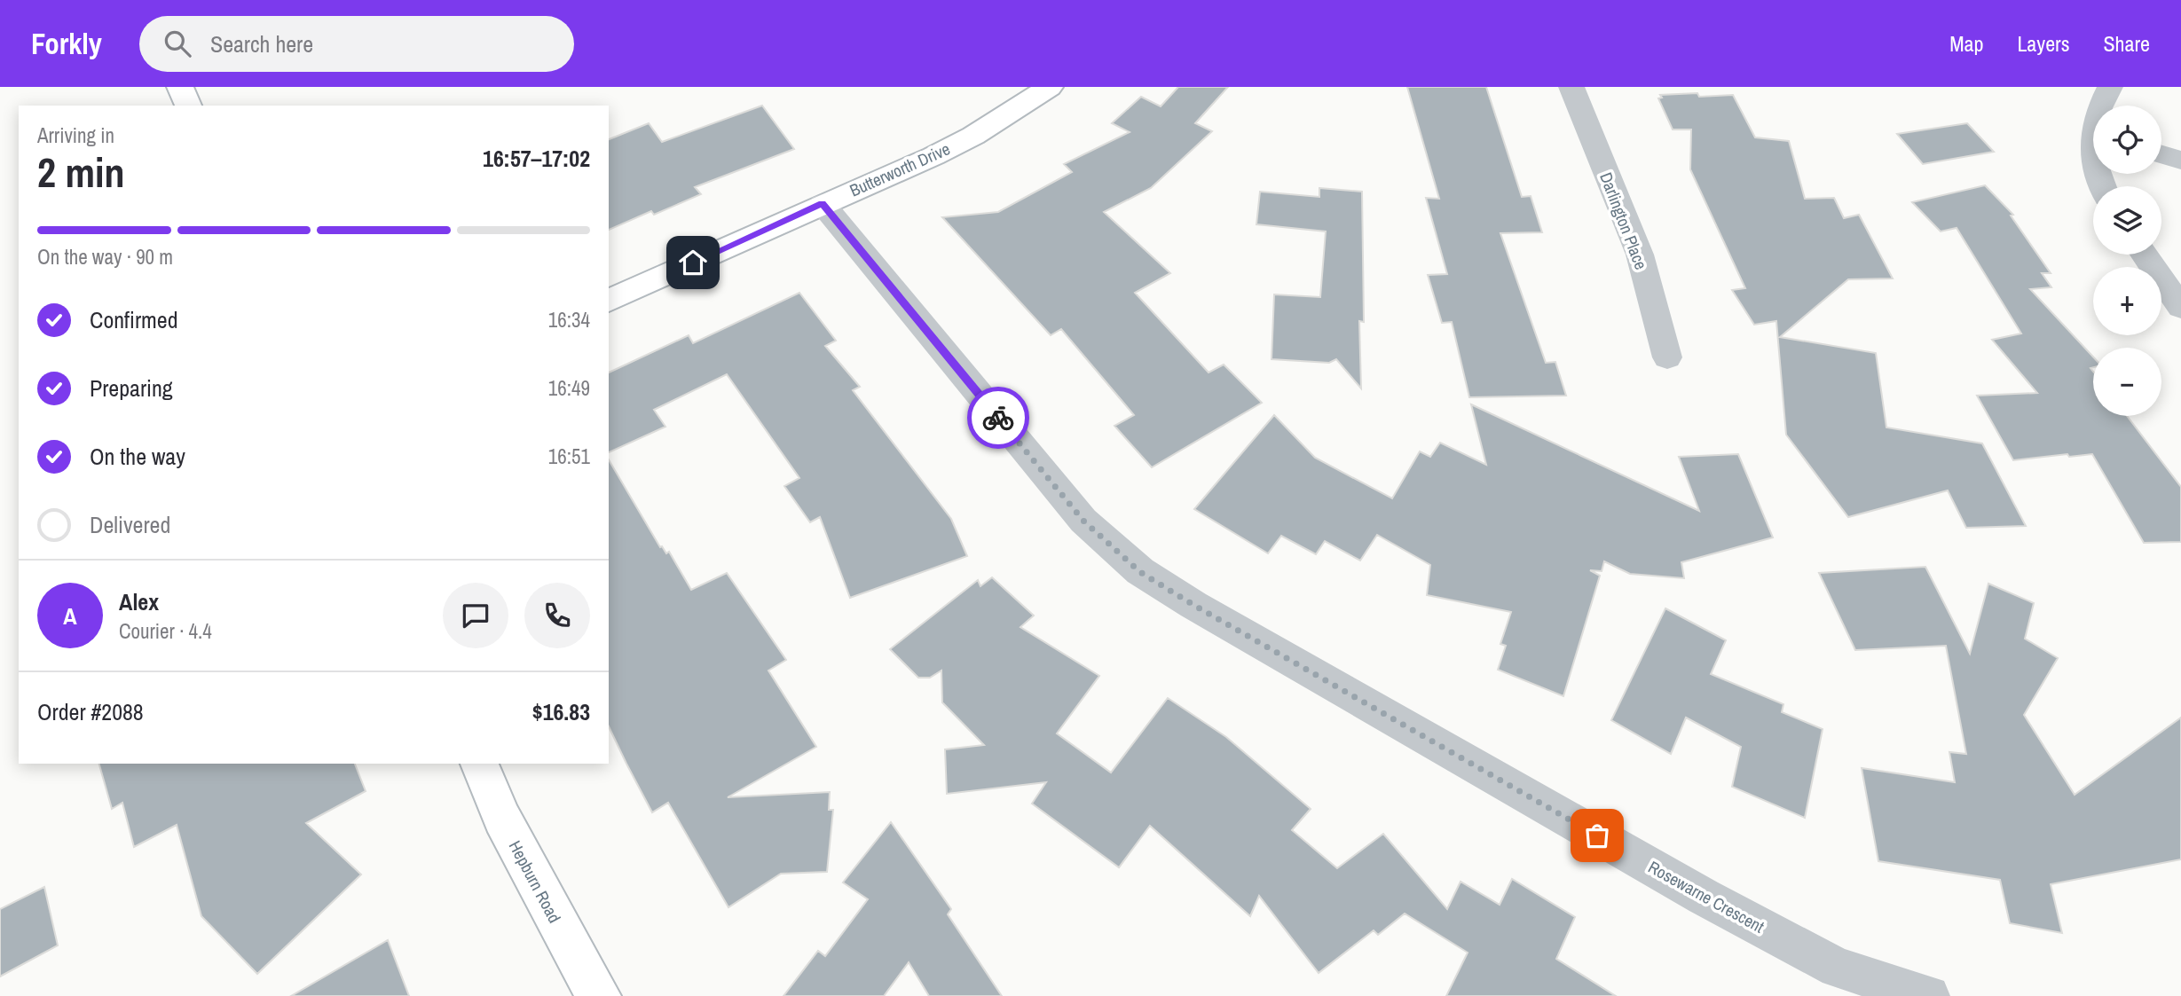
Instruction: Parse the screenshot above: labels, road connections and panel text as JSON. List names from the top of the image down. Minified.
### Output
{"streets":{"street":["Butterworth Drive","Darlington Place","Hepburn Road","Rosewarne Crescent"]},"crossings":[["Butterworth Drive","Rosewarne Crescent"]],"page":{"header":"Forkly","search":"Search here","nav":["Map","Layers","Share"],"map_buttons":["+","−"],"heading":["2 min","Arriving in","16:57–17:02"],"panel":["Alex","Courier · 4.4","Order #2088","$16.83"],"bar":"On the way · 90 m","list":[["Confirmed","16:34"],["Preparing","16:49"],["On the way","16:51"],"Delivered"],"round":"A"}}
